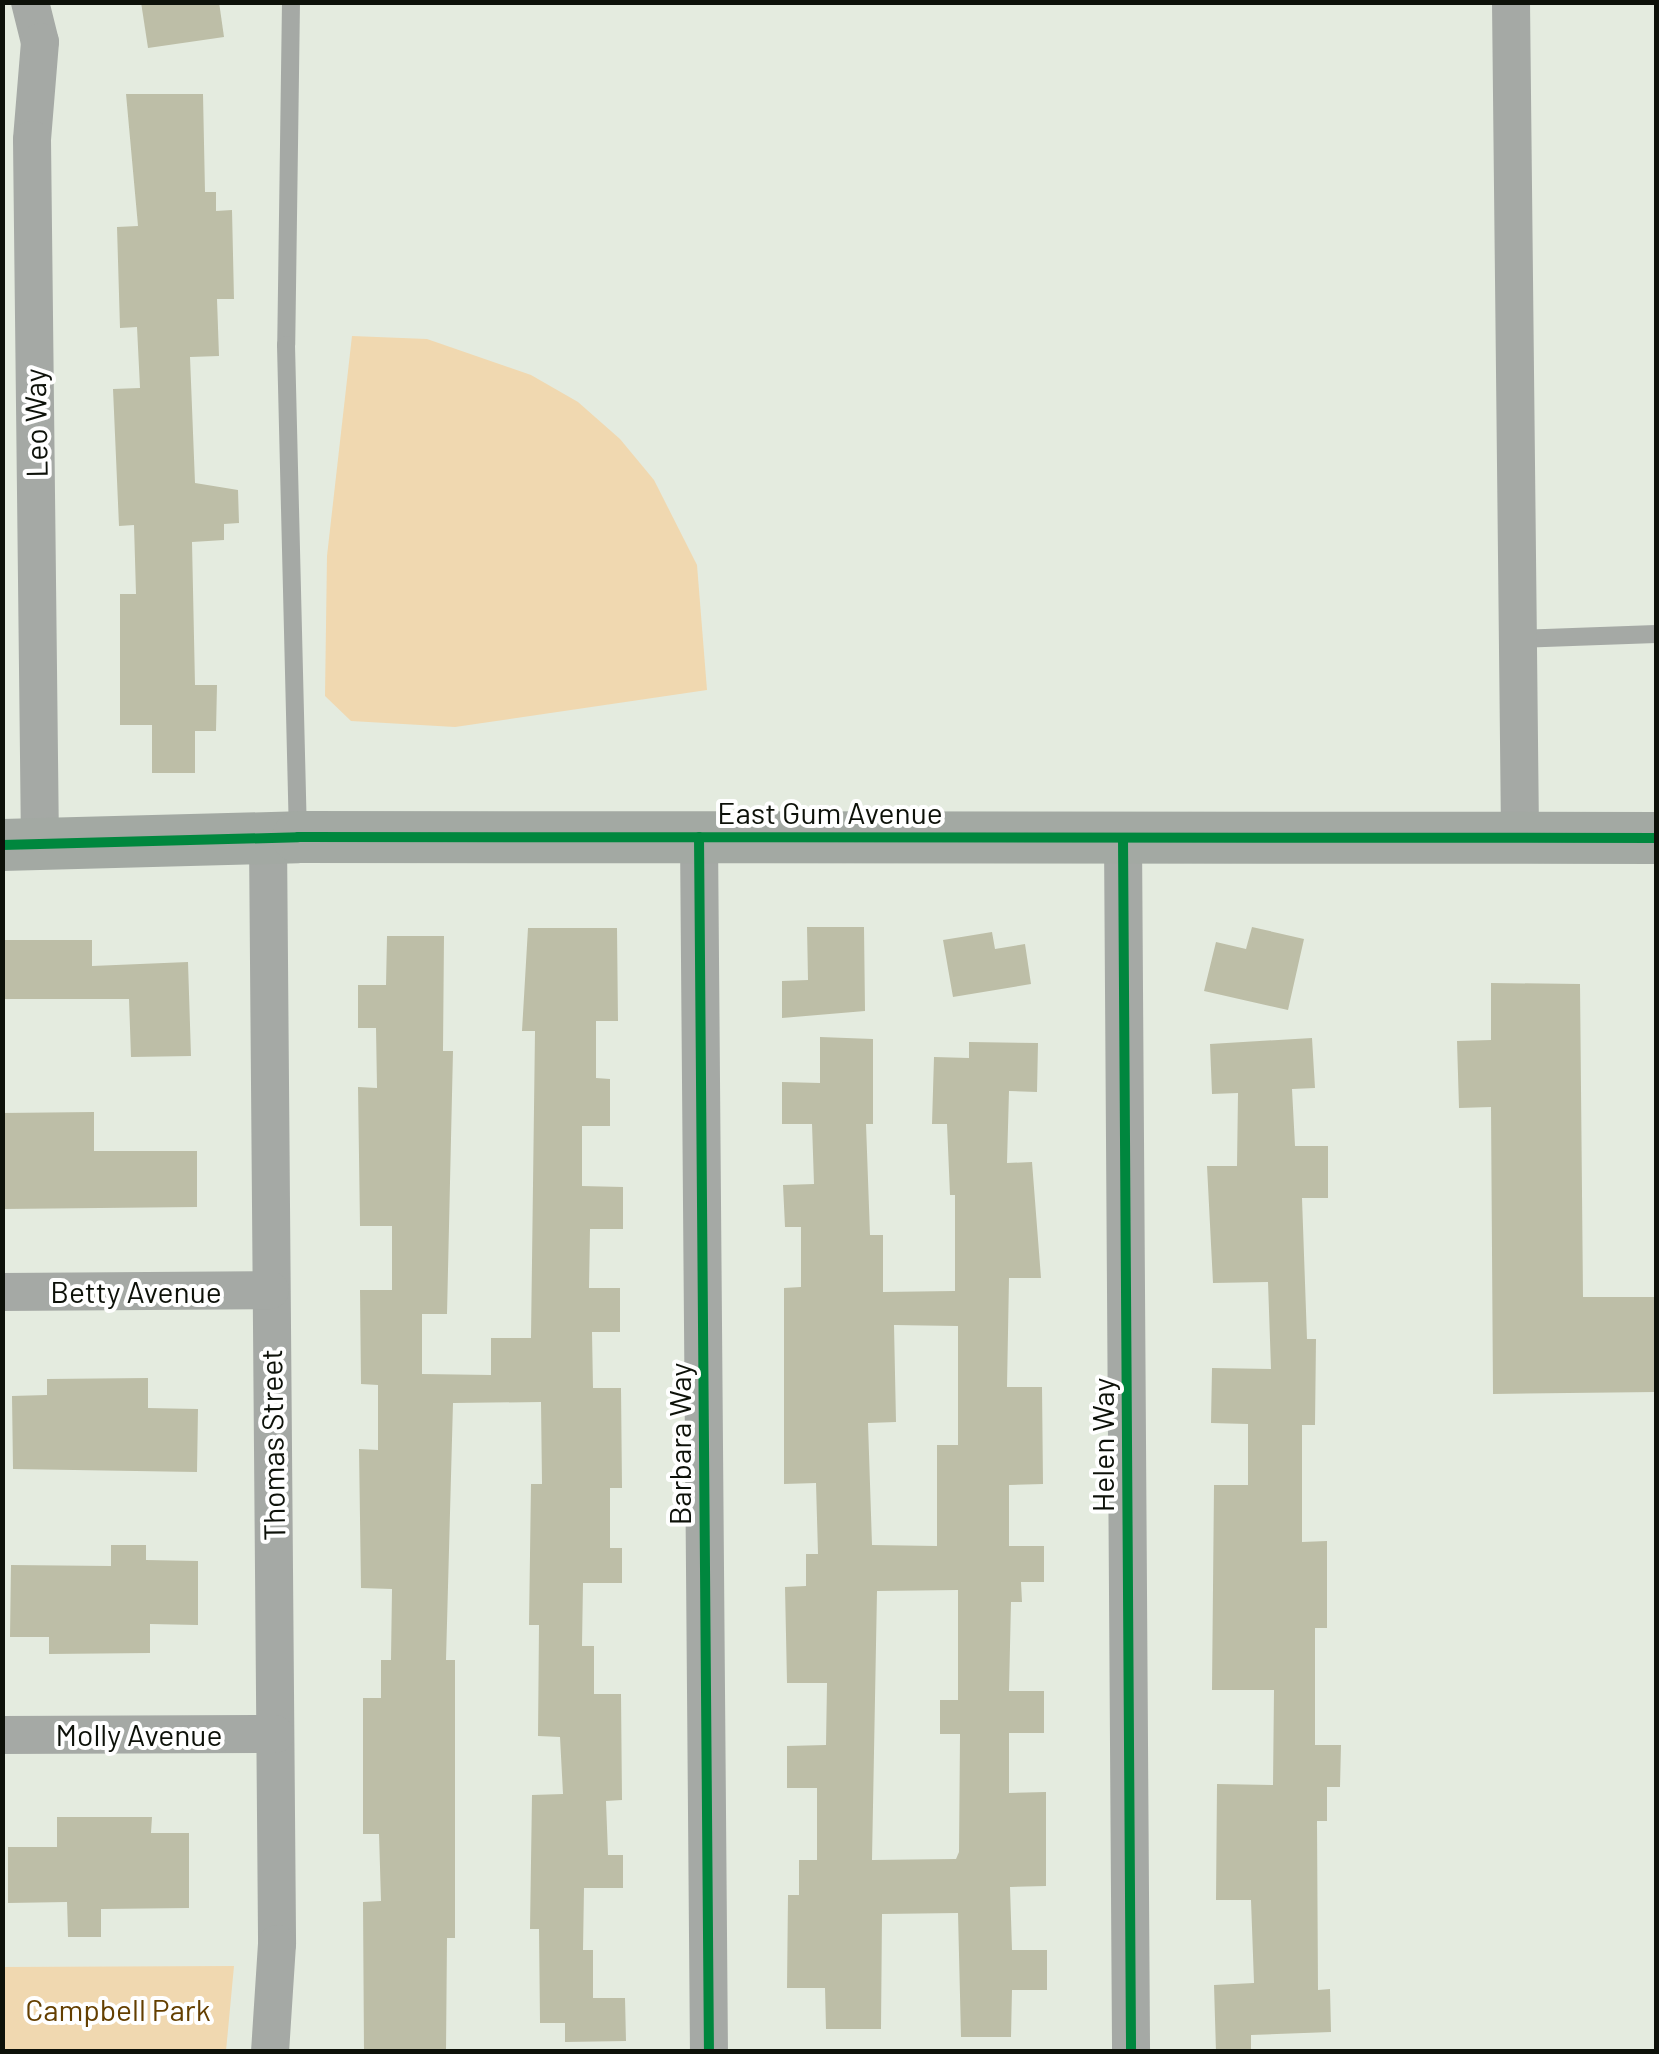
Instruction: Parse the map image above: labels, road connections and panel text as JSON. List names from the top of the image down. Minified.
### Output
{"streets":{"street":["Leo Way","East Gum Avenue","Betty Avenue","Barbara Way","Thomas Street","Helen Way","Molly Avenue"]},"crossings":[["Leo Way","East Gum Avenue"],["East Gum Avenue","Barbara Way"],["East Gum Avenue","Thomas Street"],["East Gum Avenue","Helen Way"],["Betty Avenue","Thomas Street"],["Thomas Street","Molly Avenue"]],"parks":["Campbell Park"]}
